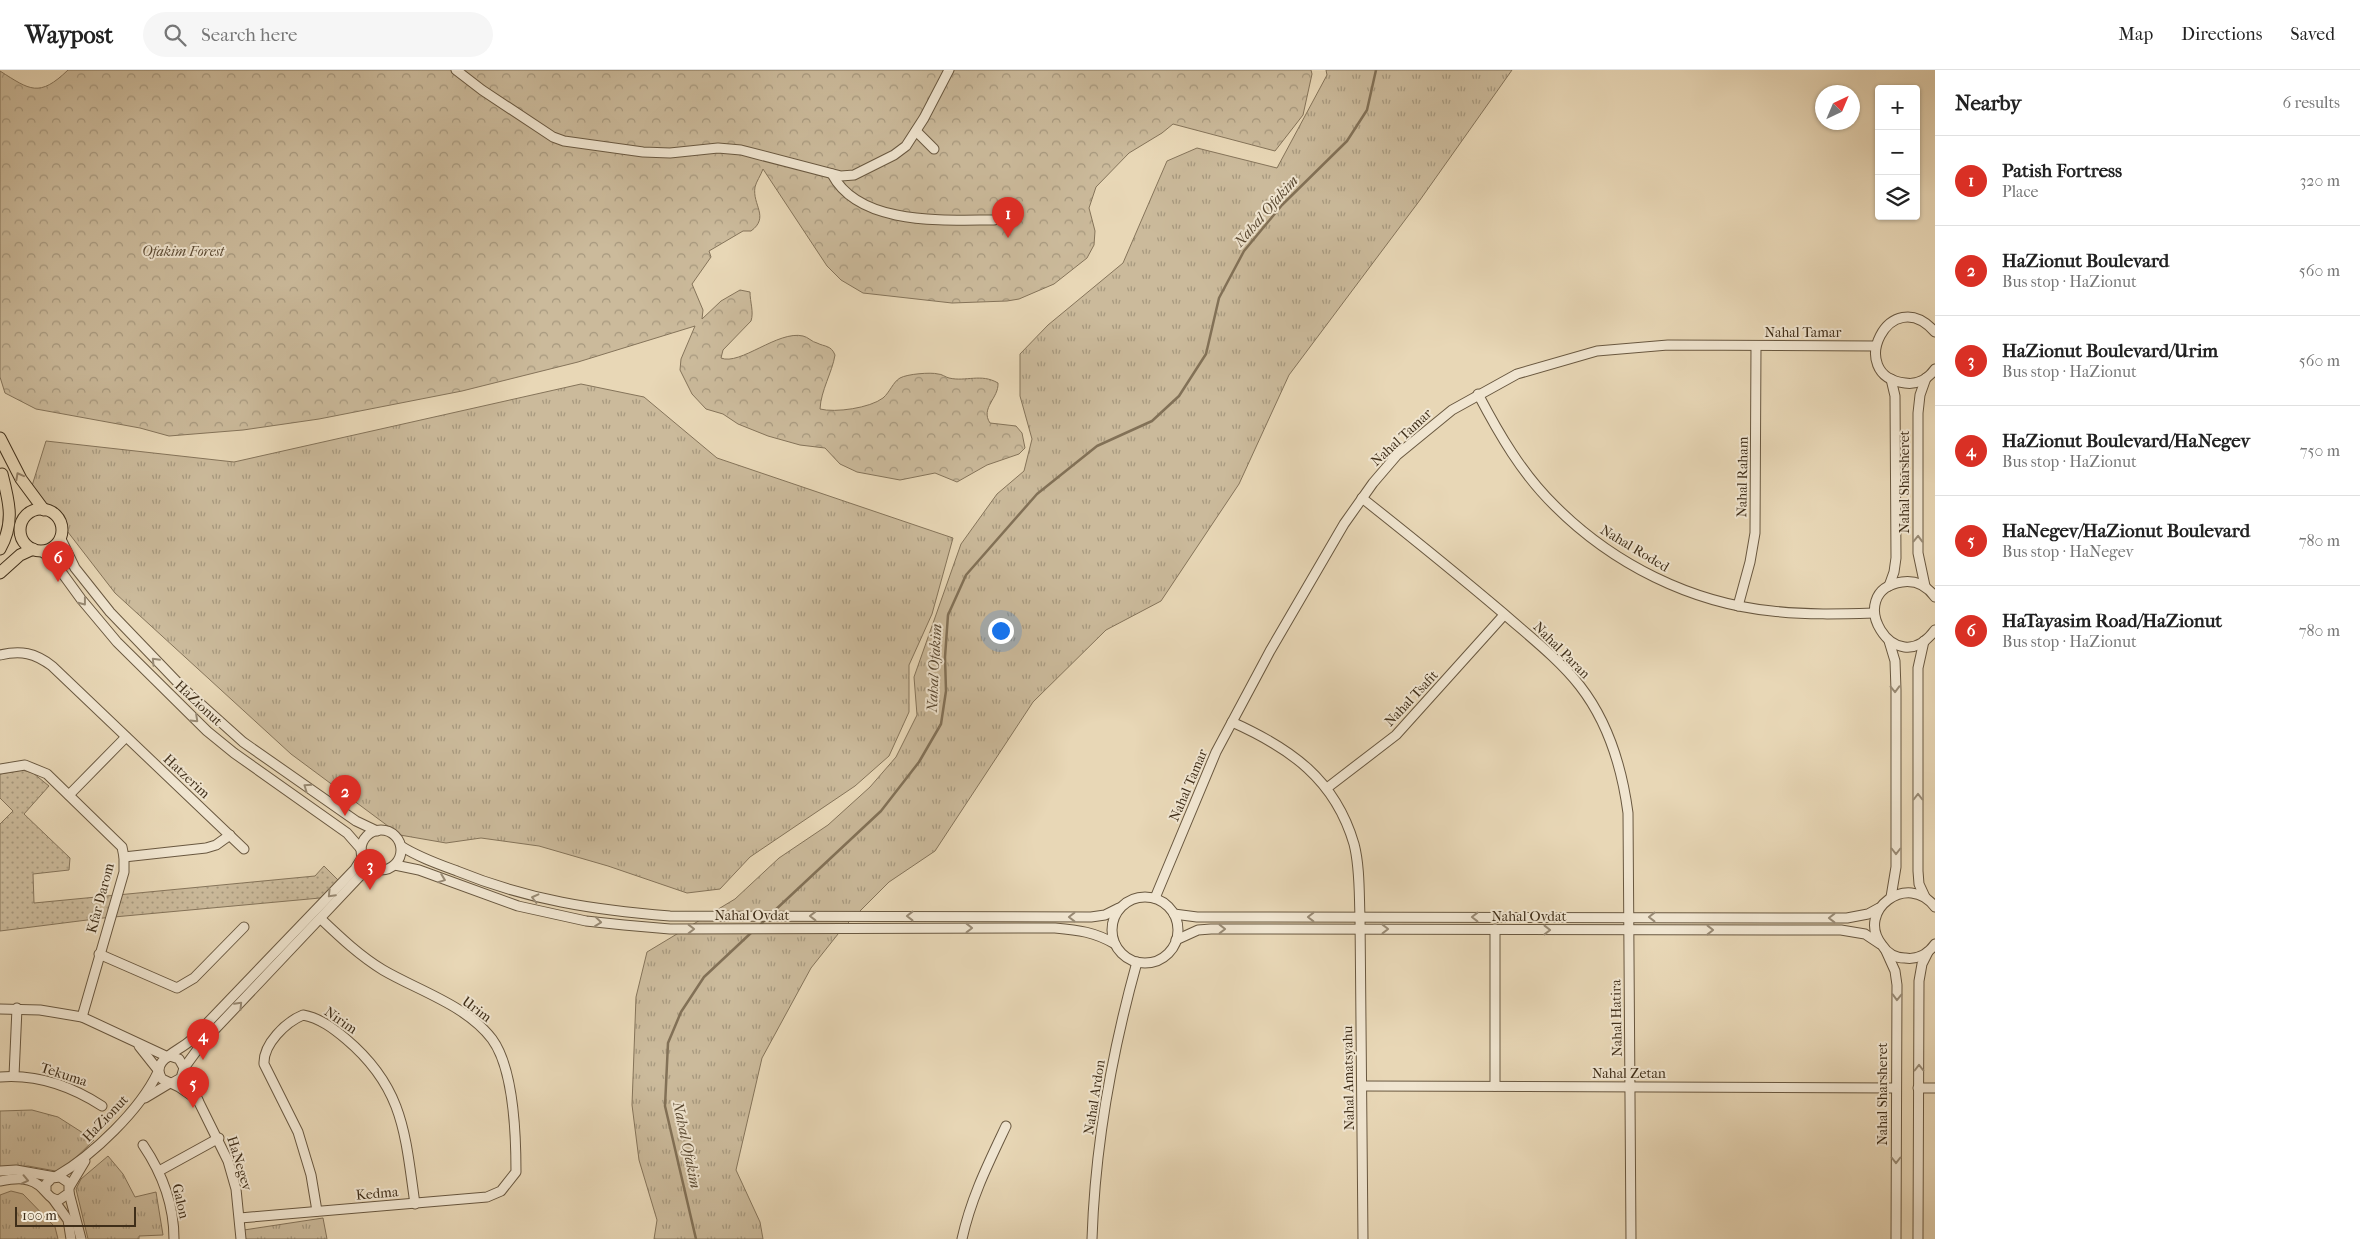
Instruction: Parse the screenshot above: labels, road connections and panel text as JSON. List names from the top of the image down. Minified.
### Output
{"streets":{"street":["Nahal Tamar","Nahal Raham","Nahal Sharsheret","Nahal Roded","Nahal Paran","Nahal Tsafit","HaZionut","Hatzerim","Kfar Darom","Nahal Ovdat","Urim","Nahal Hatira","Nirim","Nahal Zetan","Tekuma","Nahal Amatsyahu","Nahal Ardon","HaNegev","Kedma","Galon"]},"crossings":[["Nahal Tamar","Nahal Raham"],["Nahal Tamar","Nahal Roded"],["Nahal Tamar","Nahal Paran"],["Nahal Tamar","Nahal Ovdat"],["Nahal Tamar","Nahal Amatsyahu"],["Nahal Tamar","Nahal Ardon"],["Nahal Raham","Nahal Roded"],["Nahal Sharsheret","Nahal Roded"],["Nahal Sharsheret","Nahal Ovdat"],["Nahal Sharsheret","Nahal Zetan"],["Nahal Paran","Nahal Tsafit"],["Nahal Paran","Nahal Ovdat"],["Nahal Paran","Nahal Hatira"],["Nahal Tsafit","Nahal Amatsyahu"],["HaZionut","Nahal Ovdat"],["HaZionut","HaNegev"],["Nahal Ovdat","Nahal Hatira"],["Nahal Ovdat","Nahal Amatsyahu"],["Nahal Ovdat","Nahal Ardon"],["Urim","Kedma"],["Nahal Hatira","Nahal Zetan"],["Nirim","Kedma"],["Nahal Zetan","Nahal Amatsyahu"],["HaNegev","Kedma"],["HaNegev","Galon"]],"water":["Nahal Ofakim"],"parks":["Ofakim Forest"],"scale_bar":"100 m","north":"top right","page":{"header":"Waypost","search":"Search here","nav":["Map","Directions","Saved"],"heading":["Nearby","6 results"],"map_buttons":["+","−"],"list":[{"mark":"1","name":"Patish Fortress","note":"Place","value":"320 m"},{"mark":"2","name":"HaZionut Boulevard","note":"Bus stop · HaZionut","value":"560 m"},{"mark":"3","name":"HaZionut Boulevard/Urim","note":"Bus stop · HaZionut","value":"560 m"},{"mark":"4","name":"HaZionut Boulevard/HaNegev","note":"Bus stop · HaZionut","value":"750 m"},{"mark":"5","name":"HaNegev/HaZionut Boulevard","note":"Bus stop · HaNegev","value":"780 m"},{"mark":"6","name":"HaTayasim Road/HaZionut","note":"Bus stop · HaZionut","value":"780 m"}],"pins":["1","6","2","3","4","5"],"scale":"100 m"}}
